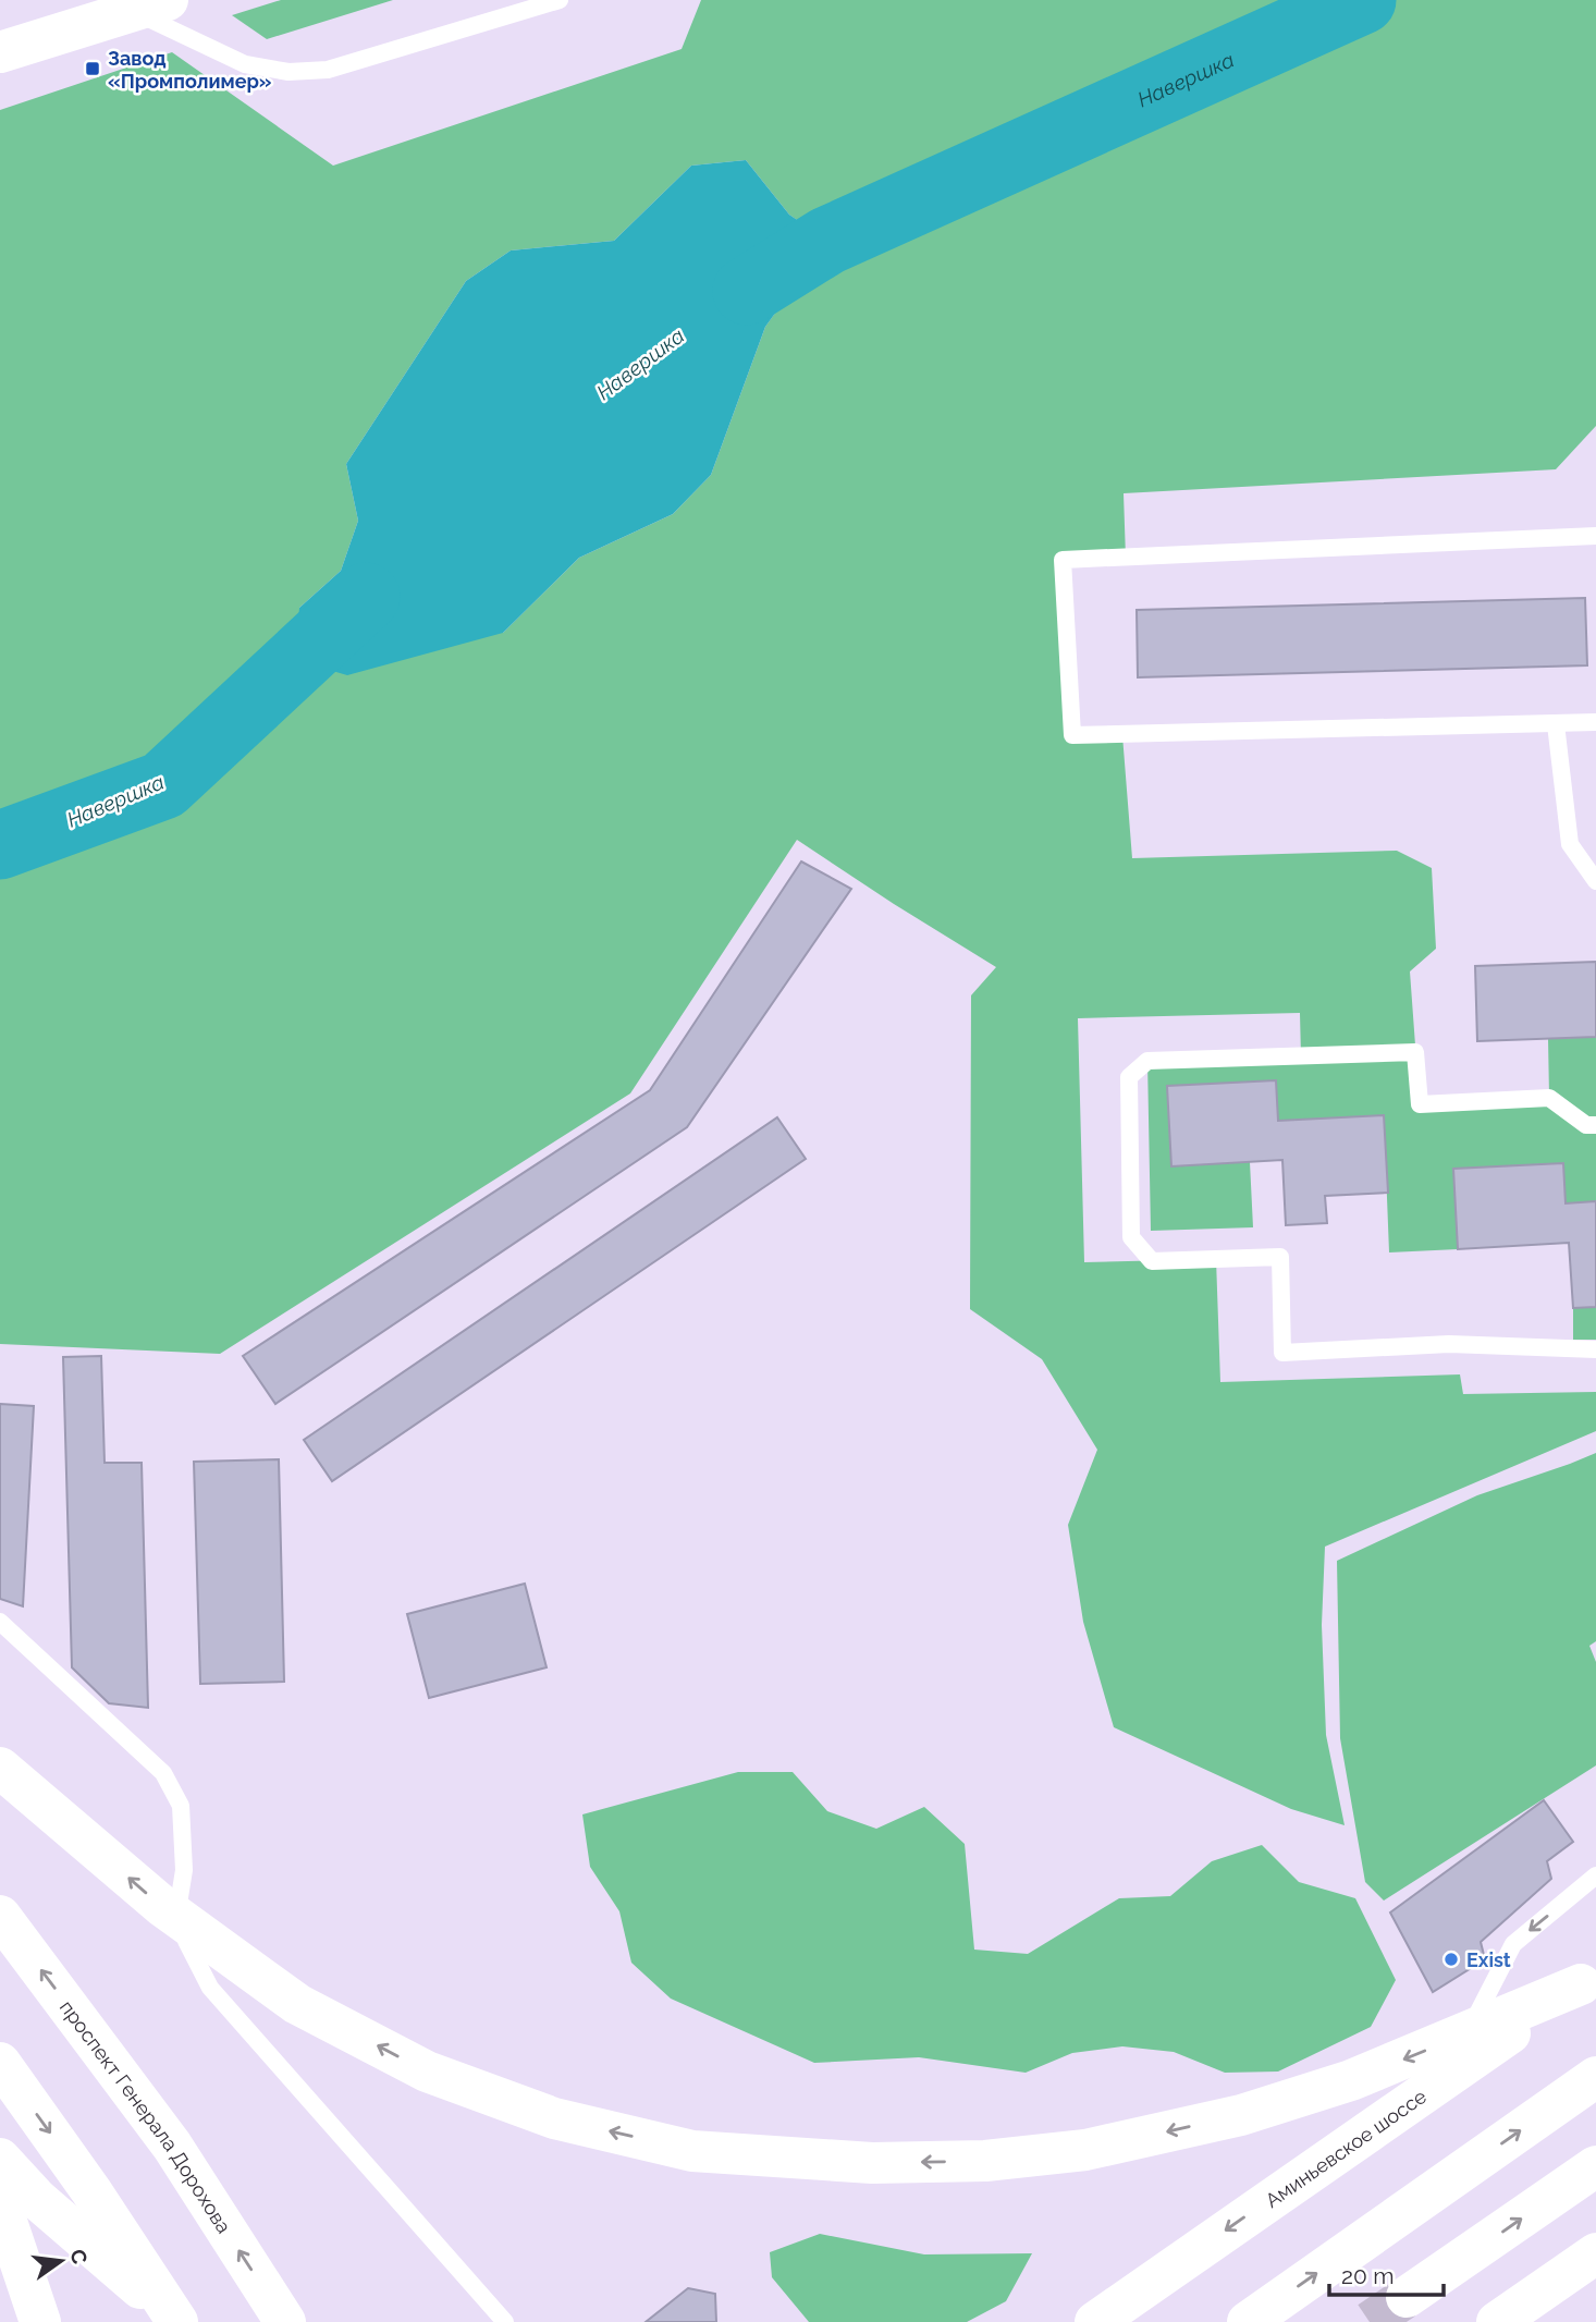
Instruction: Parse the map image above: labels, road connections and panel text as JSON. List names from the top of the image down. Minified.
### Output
{"streets":{"main road":["проспект Генерала Дорохова","Аминьевское шоссе"]},"water":["Навершка"],"places":{"transit":["Завод «Промполимер»"],"other":["Exist"]},"scale_bar":"20 m","north":"right"}
